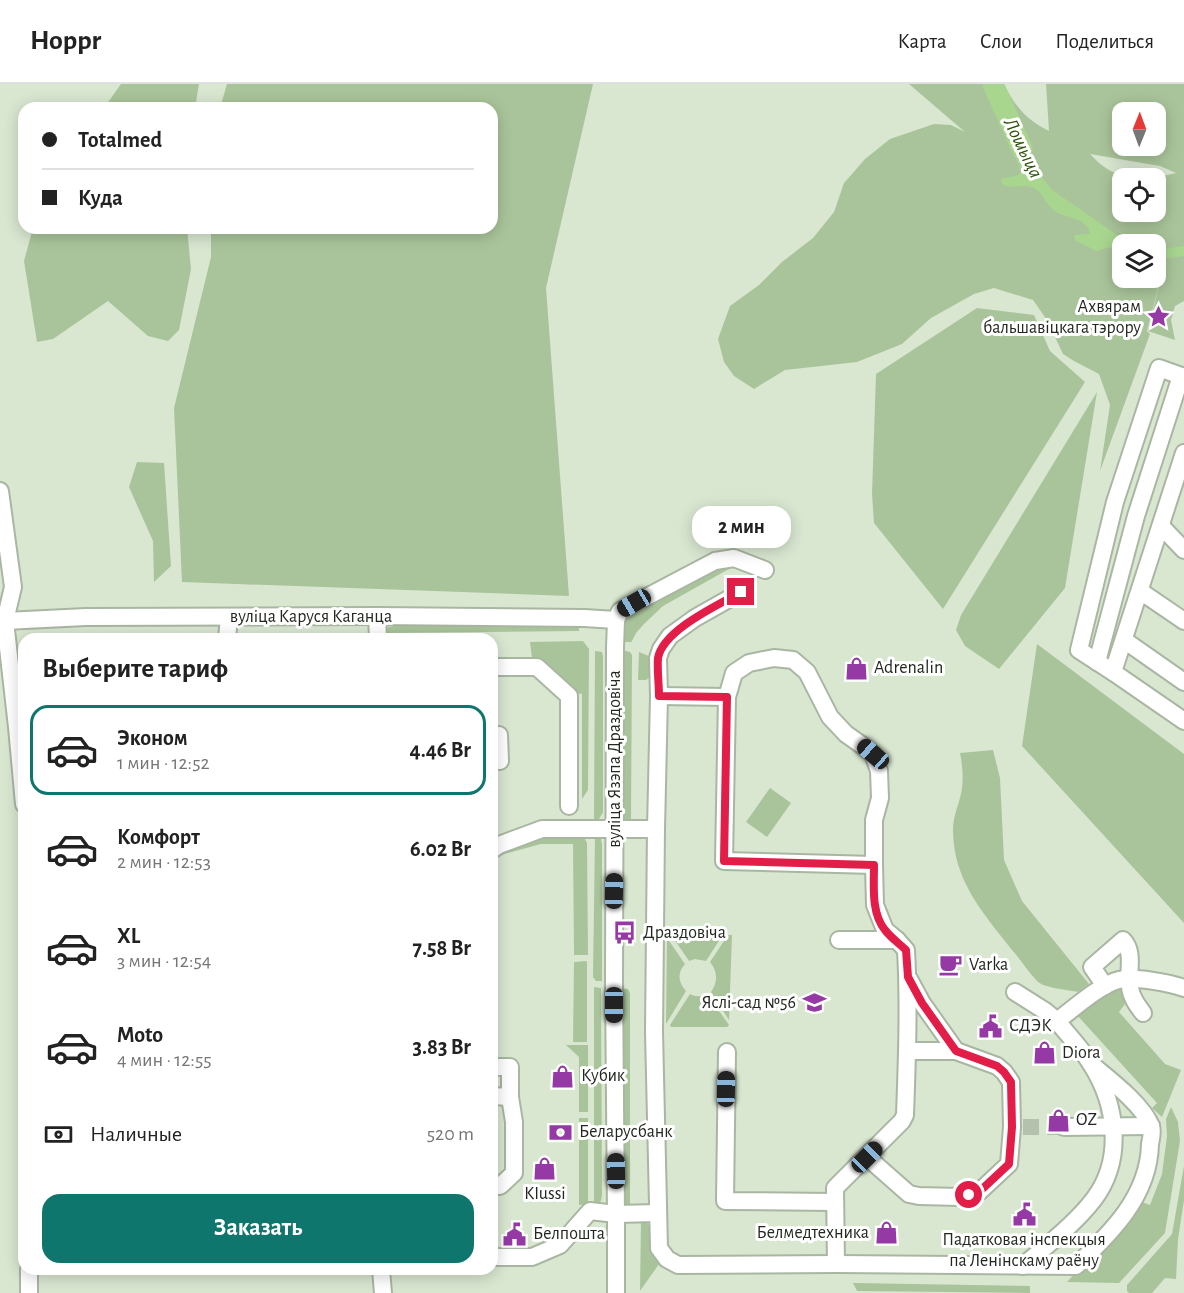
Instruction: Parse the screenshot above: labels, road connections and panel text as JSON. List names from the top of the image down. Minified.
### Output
{"streets":{"street":["вуліца Каруся Каганца","вуліца Язэпа Драздовіча"]},"crossings":[["вуліца Каруся Каганца","вуліца Язэпа Драздовіча"]],"water":["Лошыца"],"places":{"place":["Ахвярам бальшавіцкага тэрору"],"shop":["Adrenalin","Diora","Кубик","OZ","KIussi","Белмедтехника"],"bus stop":["Драздовіча"],"cafe":["Varka"],"school or university":["Яслі-сад №56"],"public building":["СДЭК","Падатковая інспекцыя па Ленінскаму раёну","Белпошта"],"bank":["Беларусбанк"]},"north":"top","page":{"header":"Hoppr","nav":["Карта","Слои","Поделиться"],"banner":["Totalmed","Куда"],"bubble":"2 мин","heading":"Выберите тариф","list":[{"name":"Эконом","note":"1 мин · 12:52","value":"4.46 Br"},{"name":"Комфорт","note":"2 мин · 12:53","value":"6.02 Br"},{"name":"XL","note":"3 мин · 12:54","value":"7.58 Br"},{"name":"Moto","note":"4 мин · 12:55","value":"3.83 Br"}],"pay":["Наличные","520 m"],"buttons":"Заказать"}}
